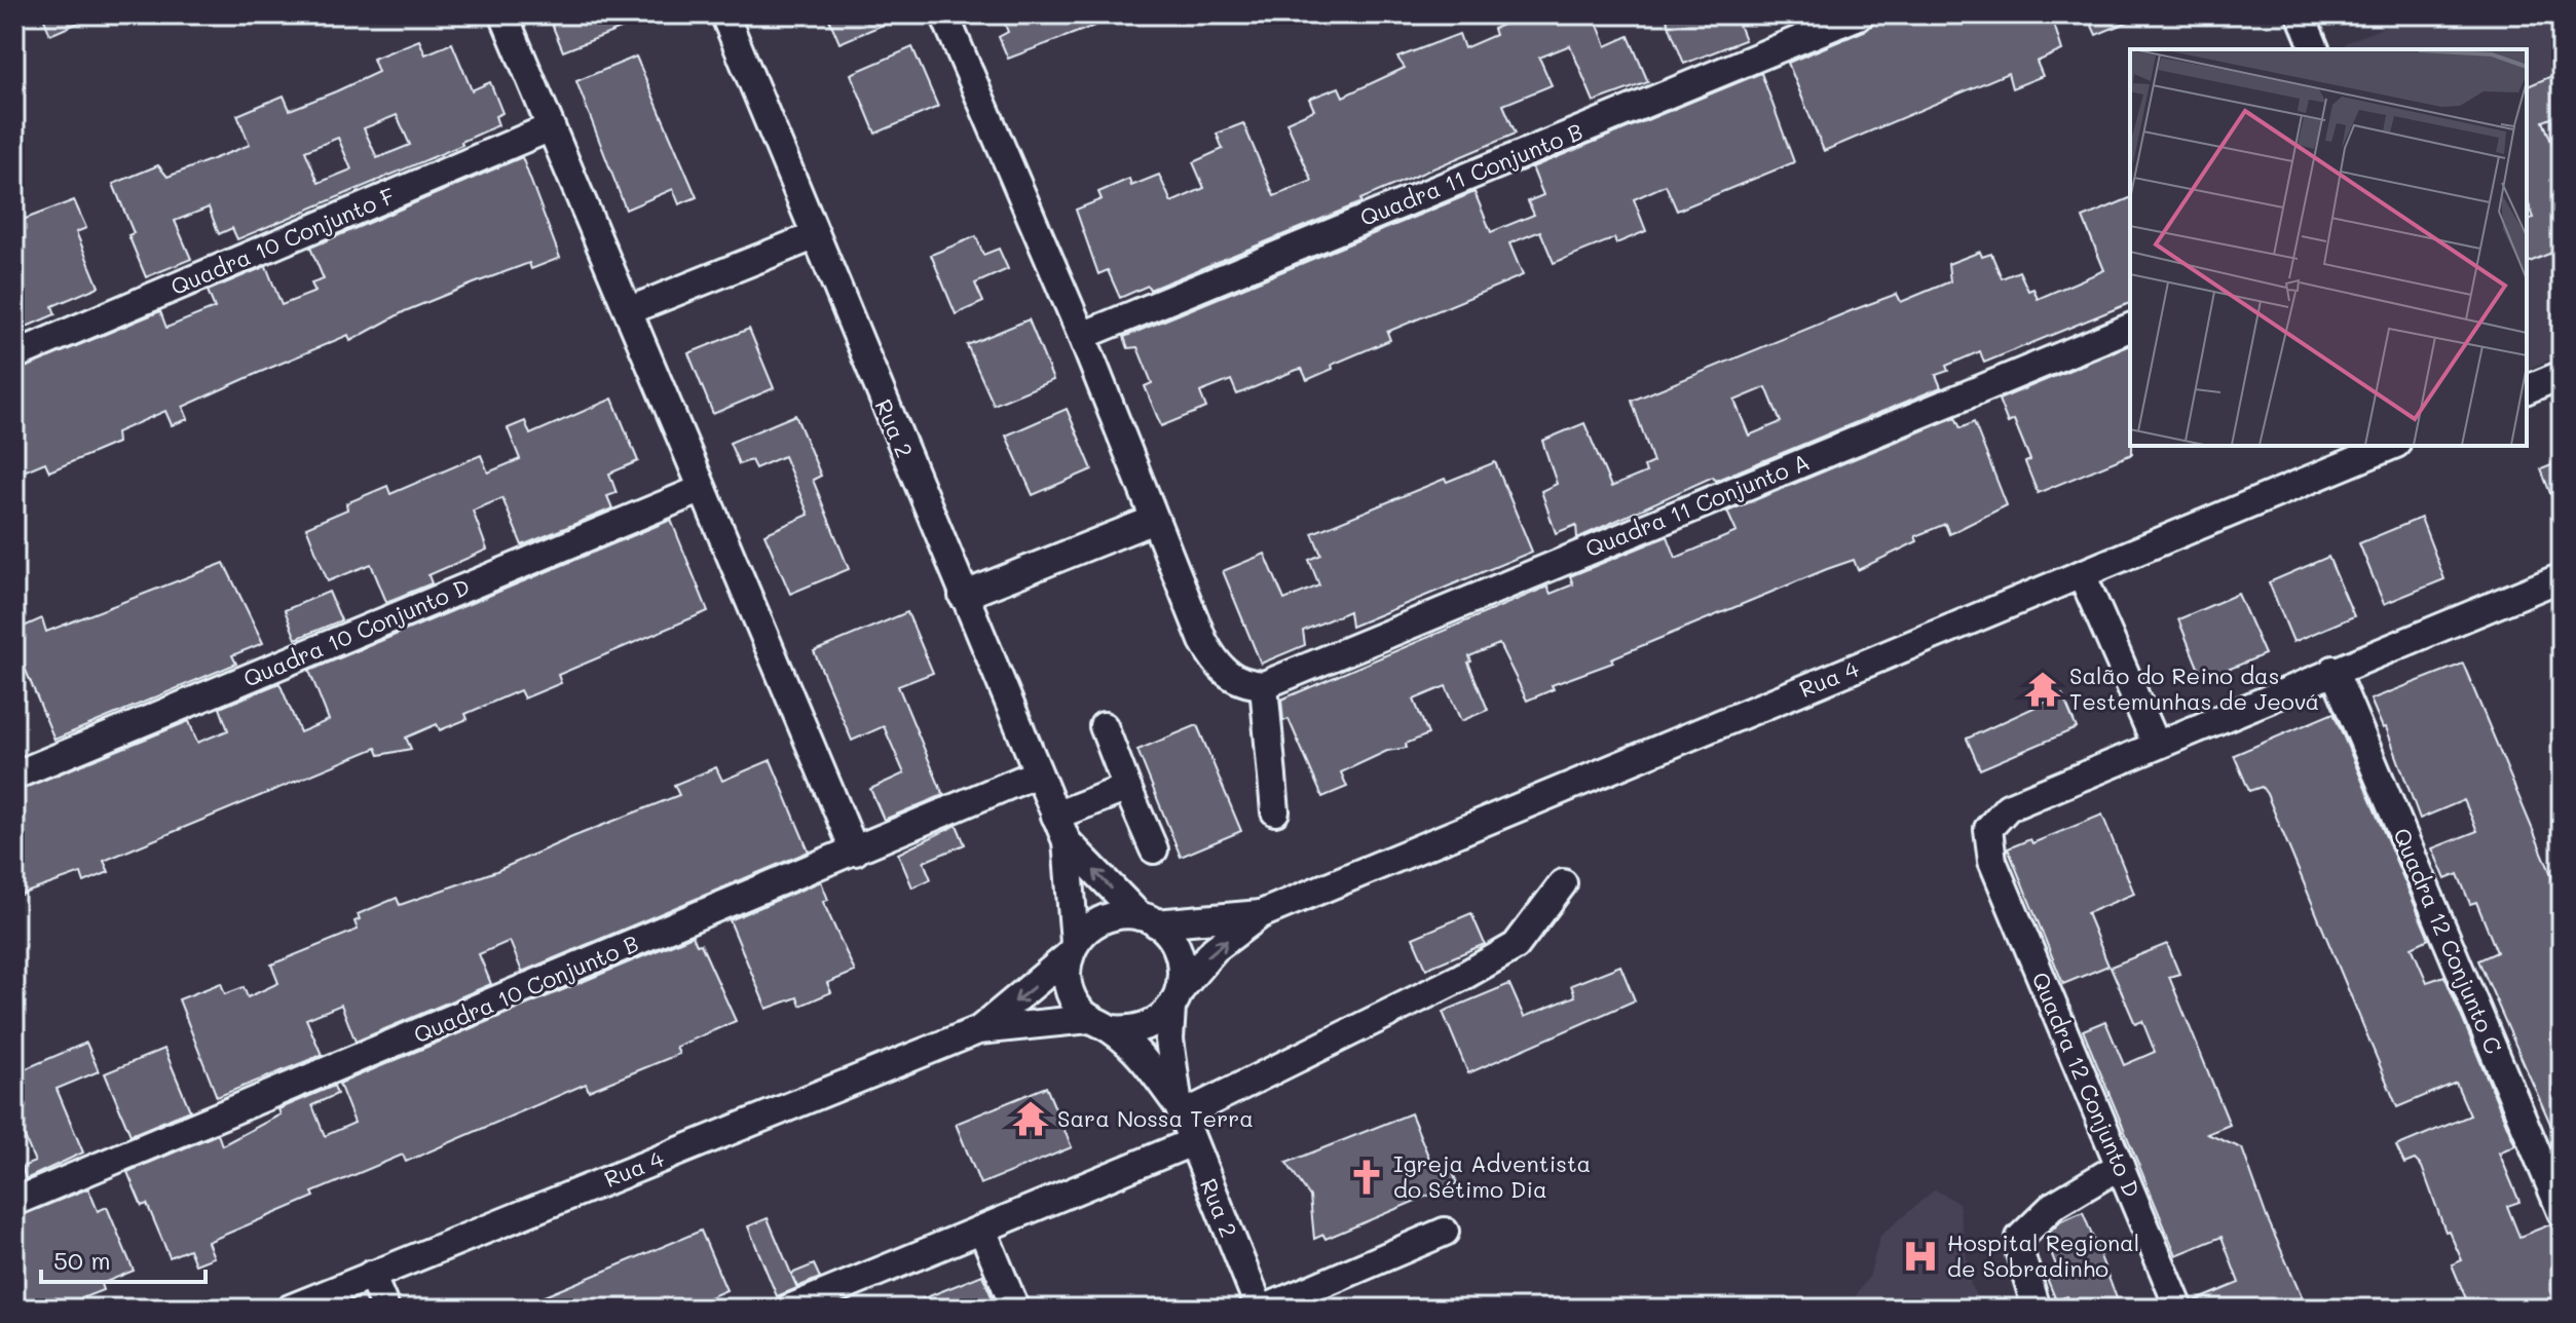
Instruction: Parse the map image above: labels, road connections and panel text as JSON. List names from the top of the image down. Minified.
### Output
{"streets":{"street":["Quadra 11 Conjunto B","Quadra 10 Conjunto F","Rua 2","Quadra 11 Conjunto A","Quadra 10 Conjunto D","Rua 4","Quadra 12 Conjunto C","Quadra 10 Conjunto B","Quadra 12 Conjunto D"]},"crossings":[["Rua 2","Quadra 10 Conjunto B"]],"places":{"temple":["Salão do Reino das Testemunhas de Jeová","Sara Nossa Terra"],"church":["Igreja Adventista do Sétimo Dia"],"hospital":["Hospital Regional de Sobradinho"]},"scale_bar":"50 m"}
